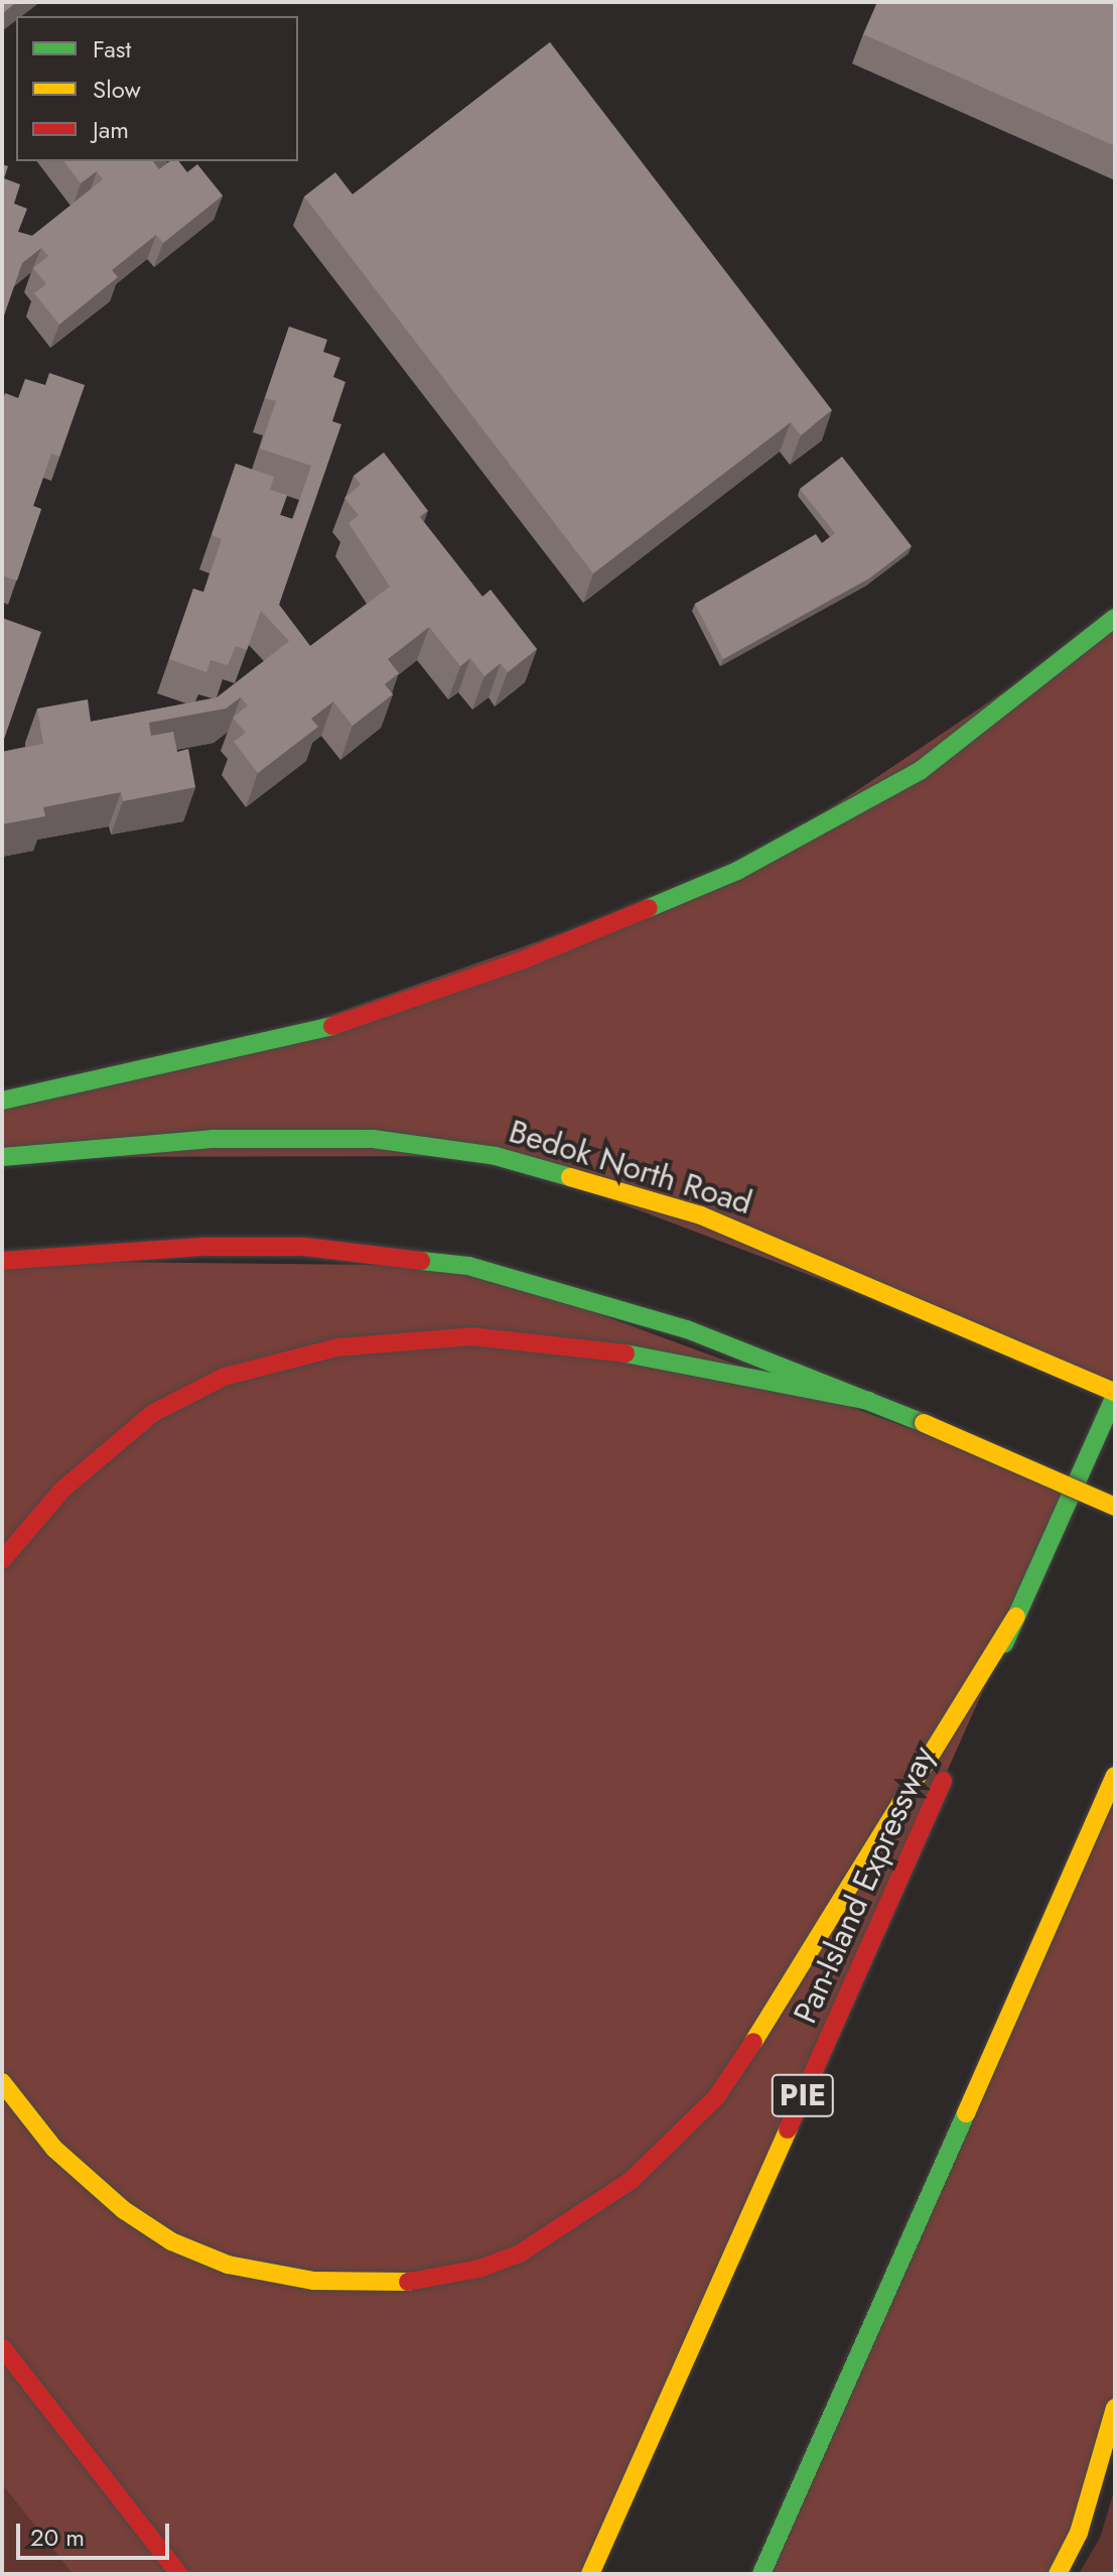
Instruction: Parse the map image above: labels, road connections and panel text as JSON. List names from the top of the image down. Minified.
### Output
{"streets":{"main road":["Bedok North Road","Pan-Island Expressway","PIE"]},"crossings":[["Bedok North Road","Pan-Island Expressway"]],"legend":["Fast","Slow","Jam"],"scale_bar":"20 m"}
